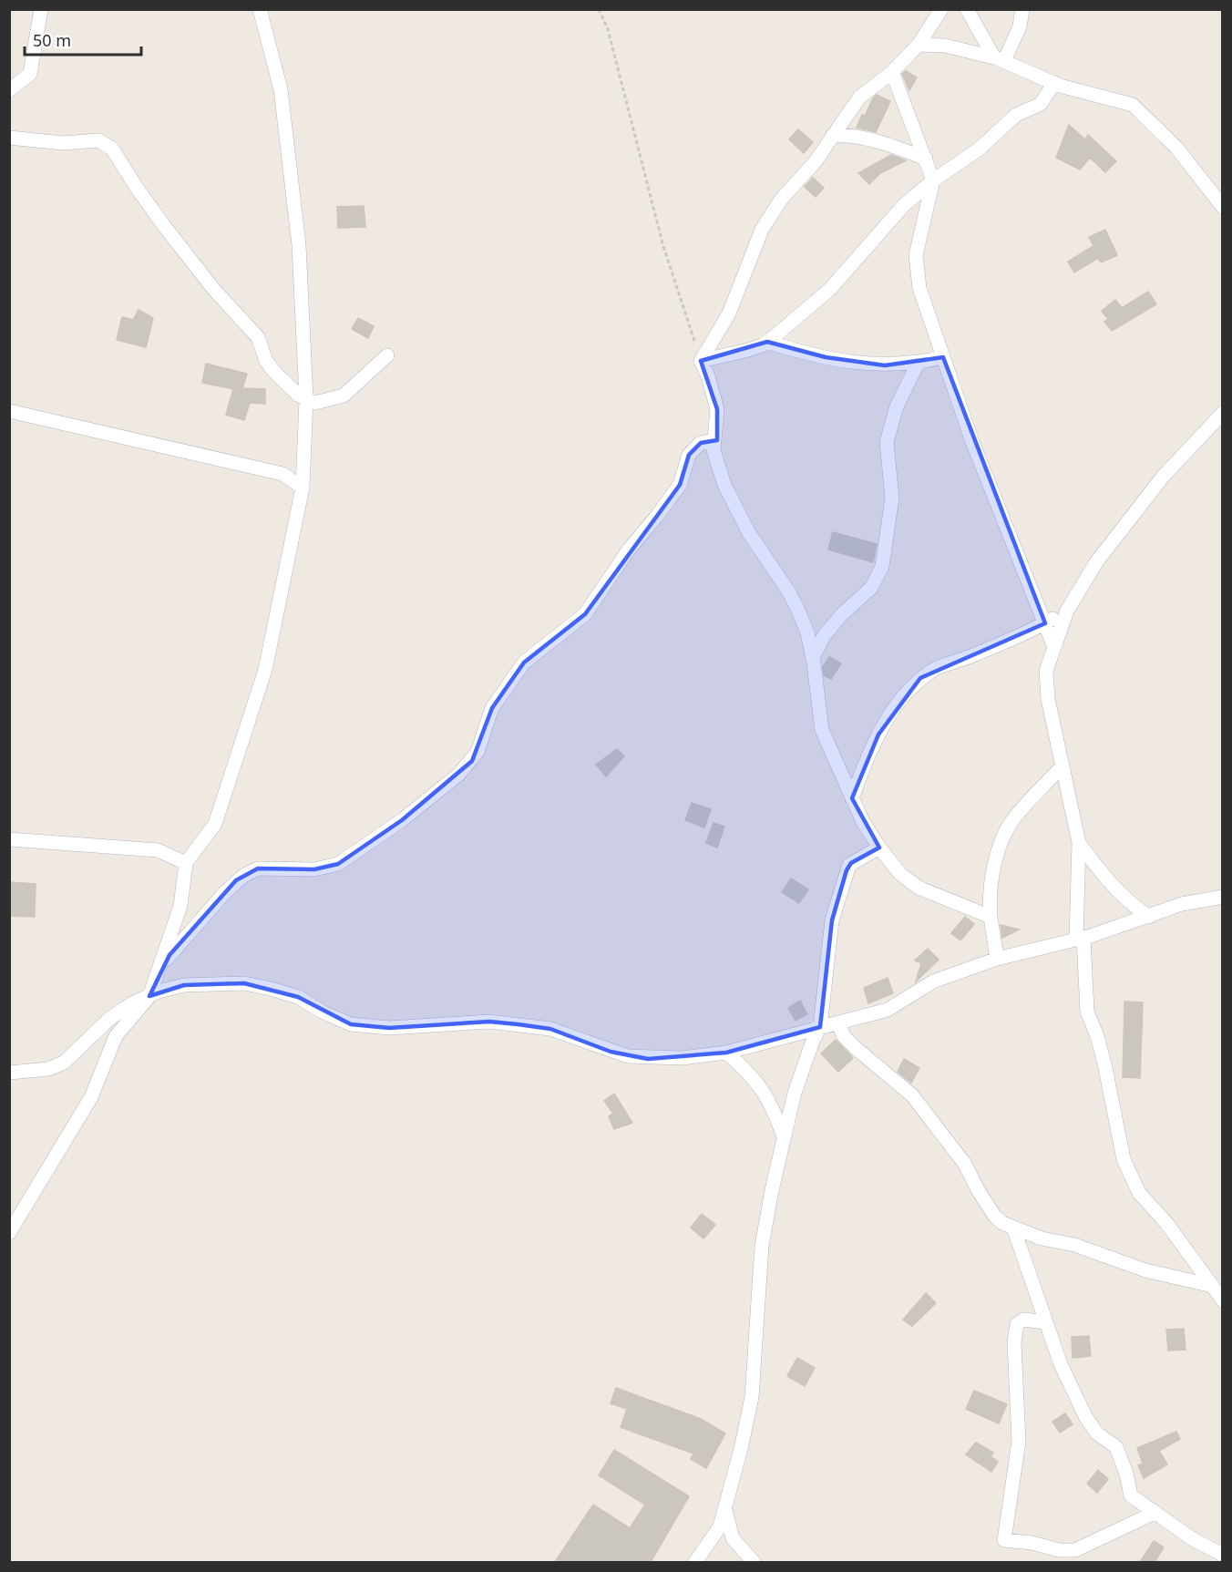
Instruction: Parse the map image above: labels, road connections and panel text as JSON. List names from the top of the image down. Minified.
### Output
{"scale_bar":"50 m"}
